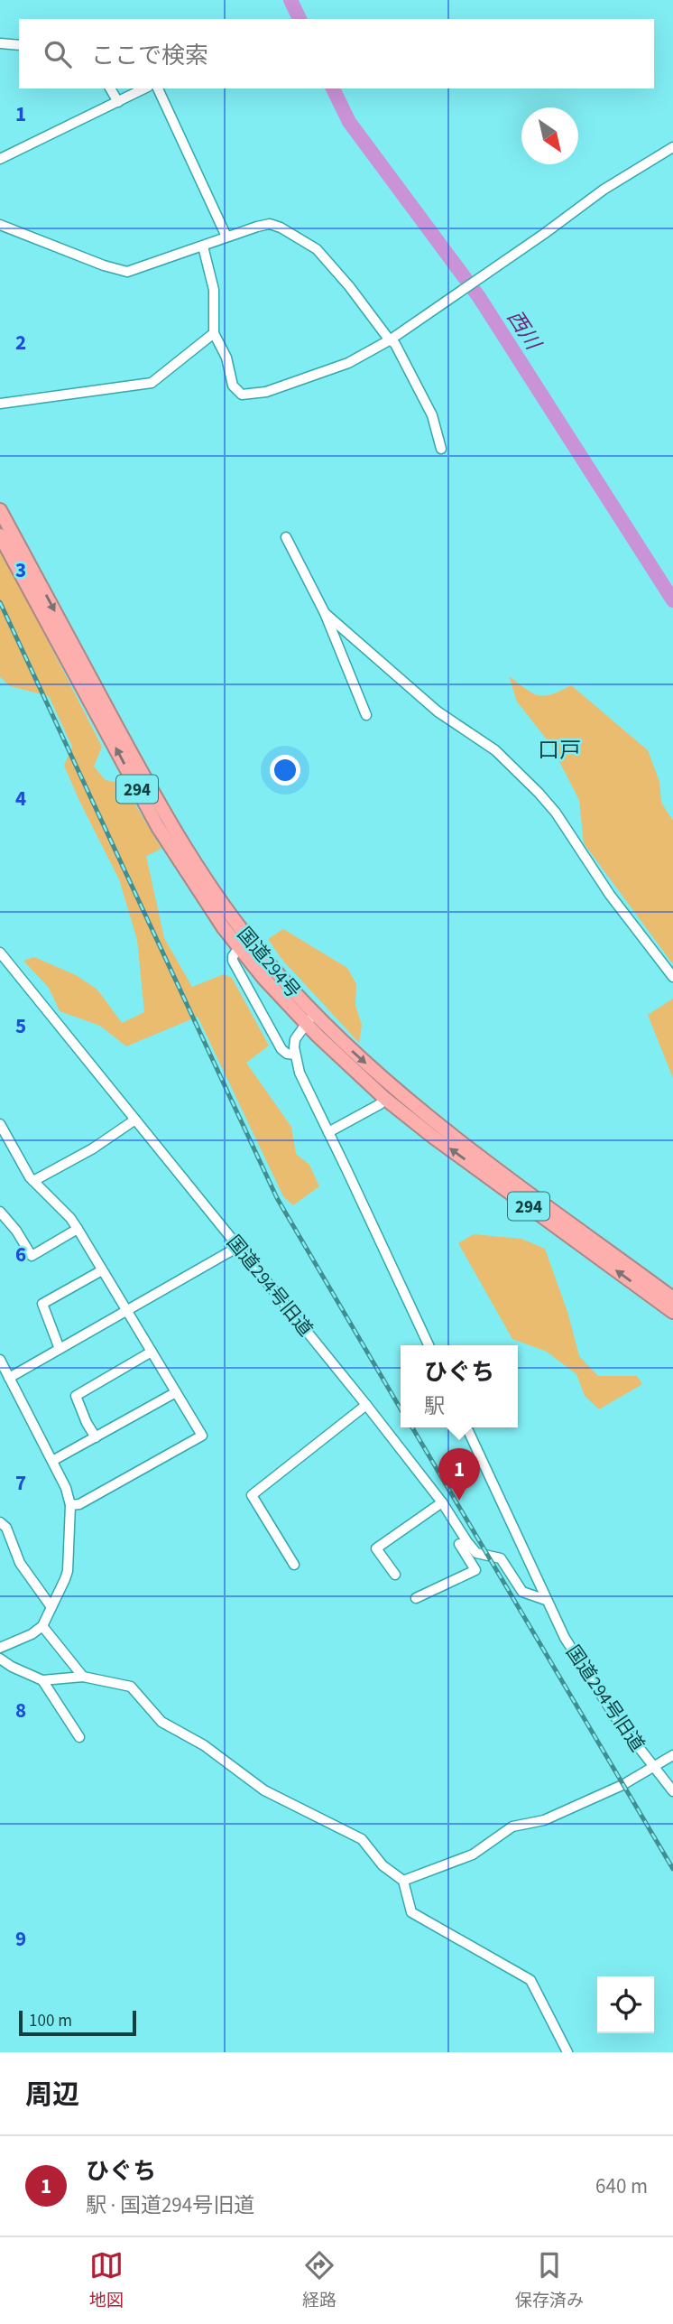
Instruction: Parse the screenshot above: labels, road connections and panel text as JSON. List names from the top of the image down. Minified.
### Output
{"streets":{"highway":["294","国道294号"],"street":["国道294号旧道"]},"districts":["口戸"],"water":["西川"],"scale_bar":"100 m","north":"bottom right","page":{"search":"ここで検索","popup":["ひぐち","駅"],"pins":"1","scale":"100 m","heading":"周辺","list":[{"mark":"1","name":"ひぐち","note":"駅 · 国道294号旧道","value":"640 m"}],"nav":["地図","経路","保存済み"]},"grid":{"rows":["1","2","3","4","5","6","7","8","9"]}}
